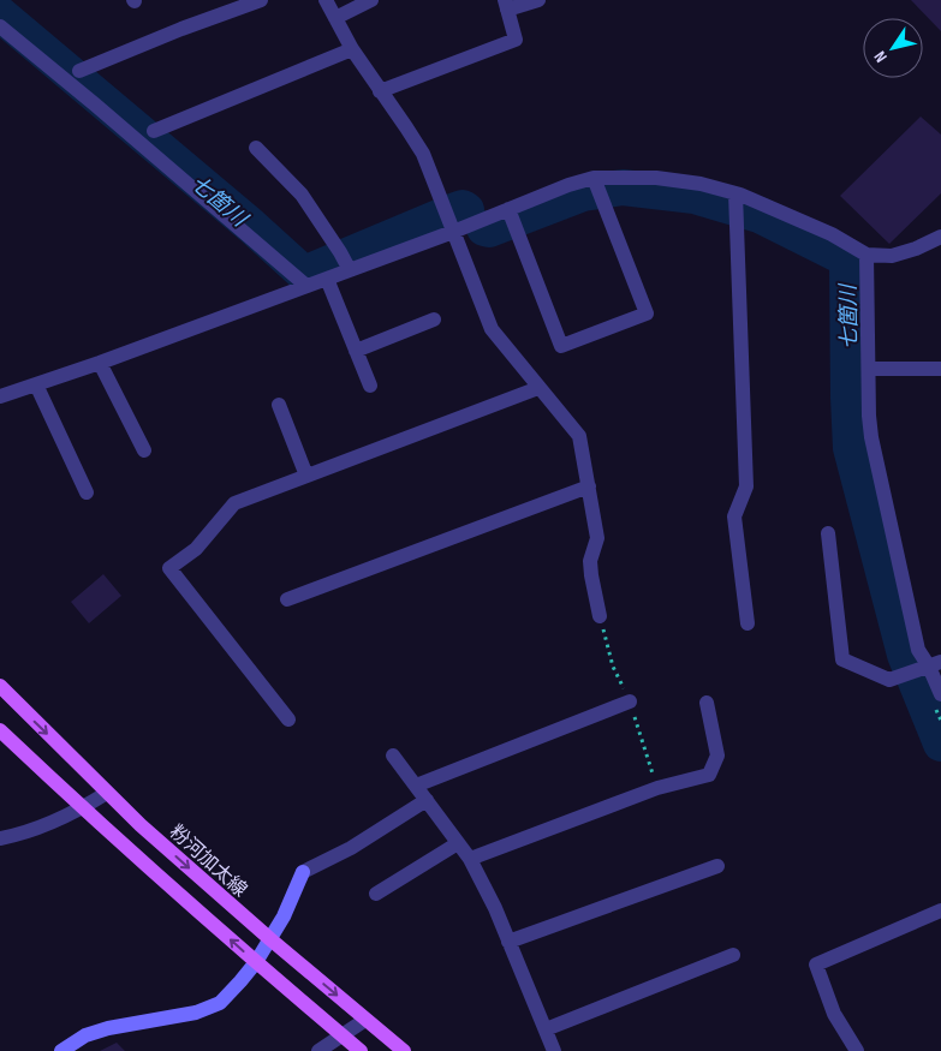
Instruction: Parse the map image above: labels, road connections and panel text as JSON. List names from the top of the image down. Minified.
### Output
{"streets":{"main road":["粉河加太線"]},"water":["七箇川"],"north":"bottom left"}
